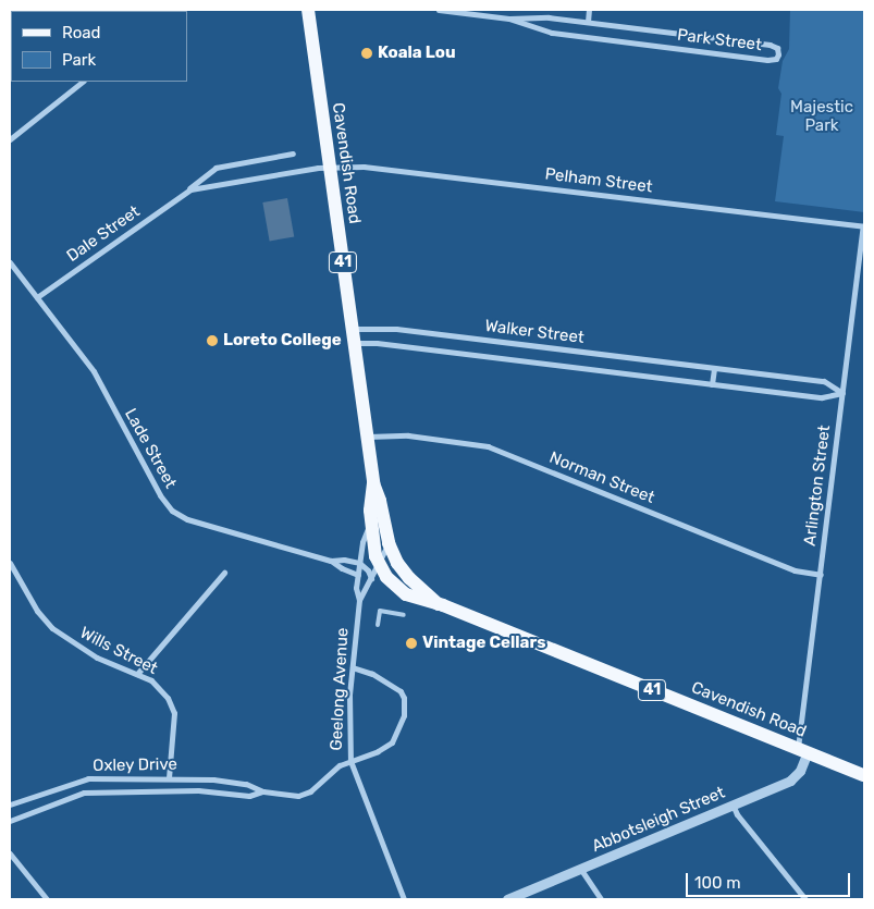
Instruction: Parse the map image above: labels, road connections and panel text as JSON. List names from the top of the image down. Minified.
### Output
{"streets":{"main road":["Cavendish Road","41"],"street":["Park Street","Pelham Street","Dale Street","Walker Street","Lade Street","Norman Street","Arlington Street","Wills Street","Geelong Avenue","Oxley Drive","Abbotsleigh Street"]},"crossings":[["Cavendish Road","Pelham Street"],["Cavendish Road","Dale Street"],["Cavendish Road","Walker Street"],["Cavendish Road","Norman Street"],["Cavendish Road","Arlington Street"],["Cavendish Road","Geelong Avenue"],["Cavendish Road","Abbotsleigh Street"],["Pelham Street","Dale Street"],["Pelham Street","Arlington Street"],["Dale Street","Lade Street"],["Walker Street","Arlington Street"],["Lade Street","Geelong Avenue"],["Norman Street","Arlington Street"],["Arlington Street","Abbotsleigh Street"],["Wills Street","Oxley Drive"],["Geelong Avenue","Oxley Drive"]],"parks":["Majestic Park"],"places":["Koala Lou","Loreto College","Vintage Cellars"],"legend":["Road","Park"],"scale_bar":"100 m"}
